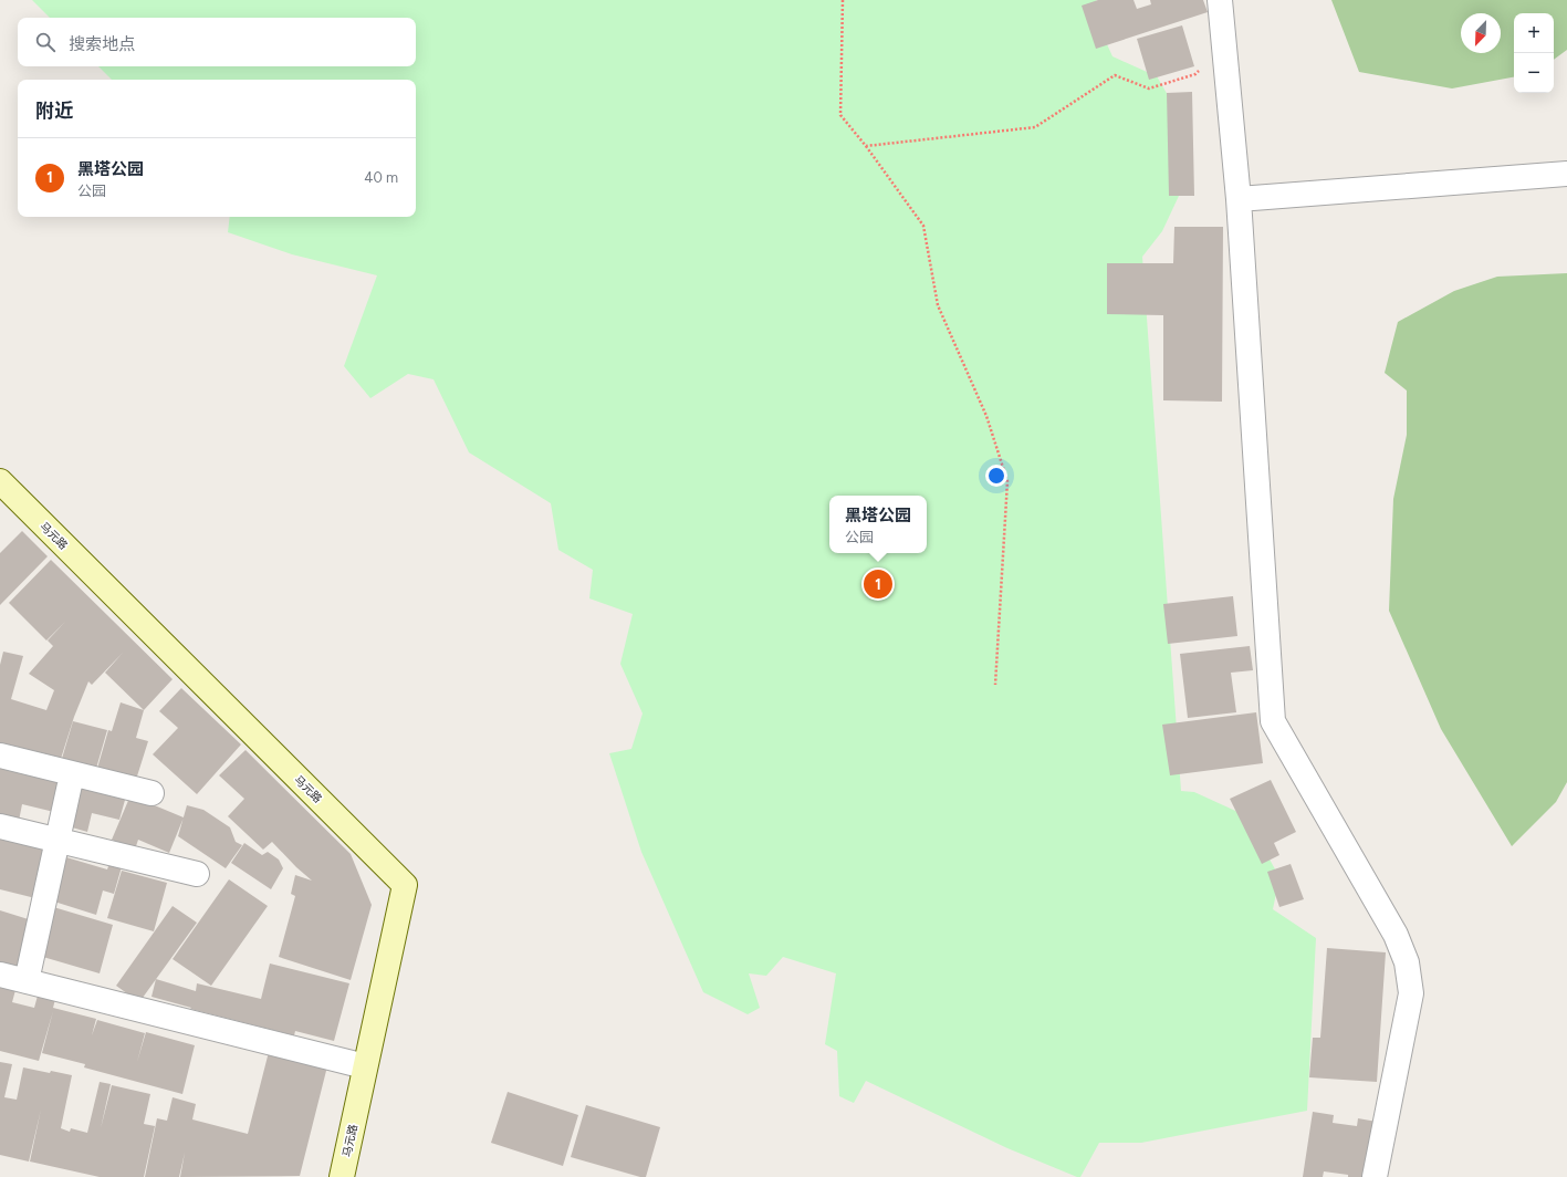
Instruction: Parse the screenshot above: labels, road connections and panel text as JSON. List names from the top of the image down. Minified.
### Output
{"streets":{"street":["马元路"]},"north":"bottom left","page":{"map_buttons":["+","−"],"search":"搜索地点","heading":"附近","list":[{"mark":"1","name":"黑塔公园","note":"公园","value":"40 m"}],"popup":["黑塔公园","公园"],"pins":"1"}}
